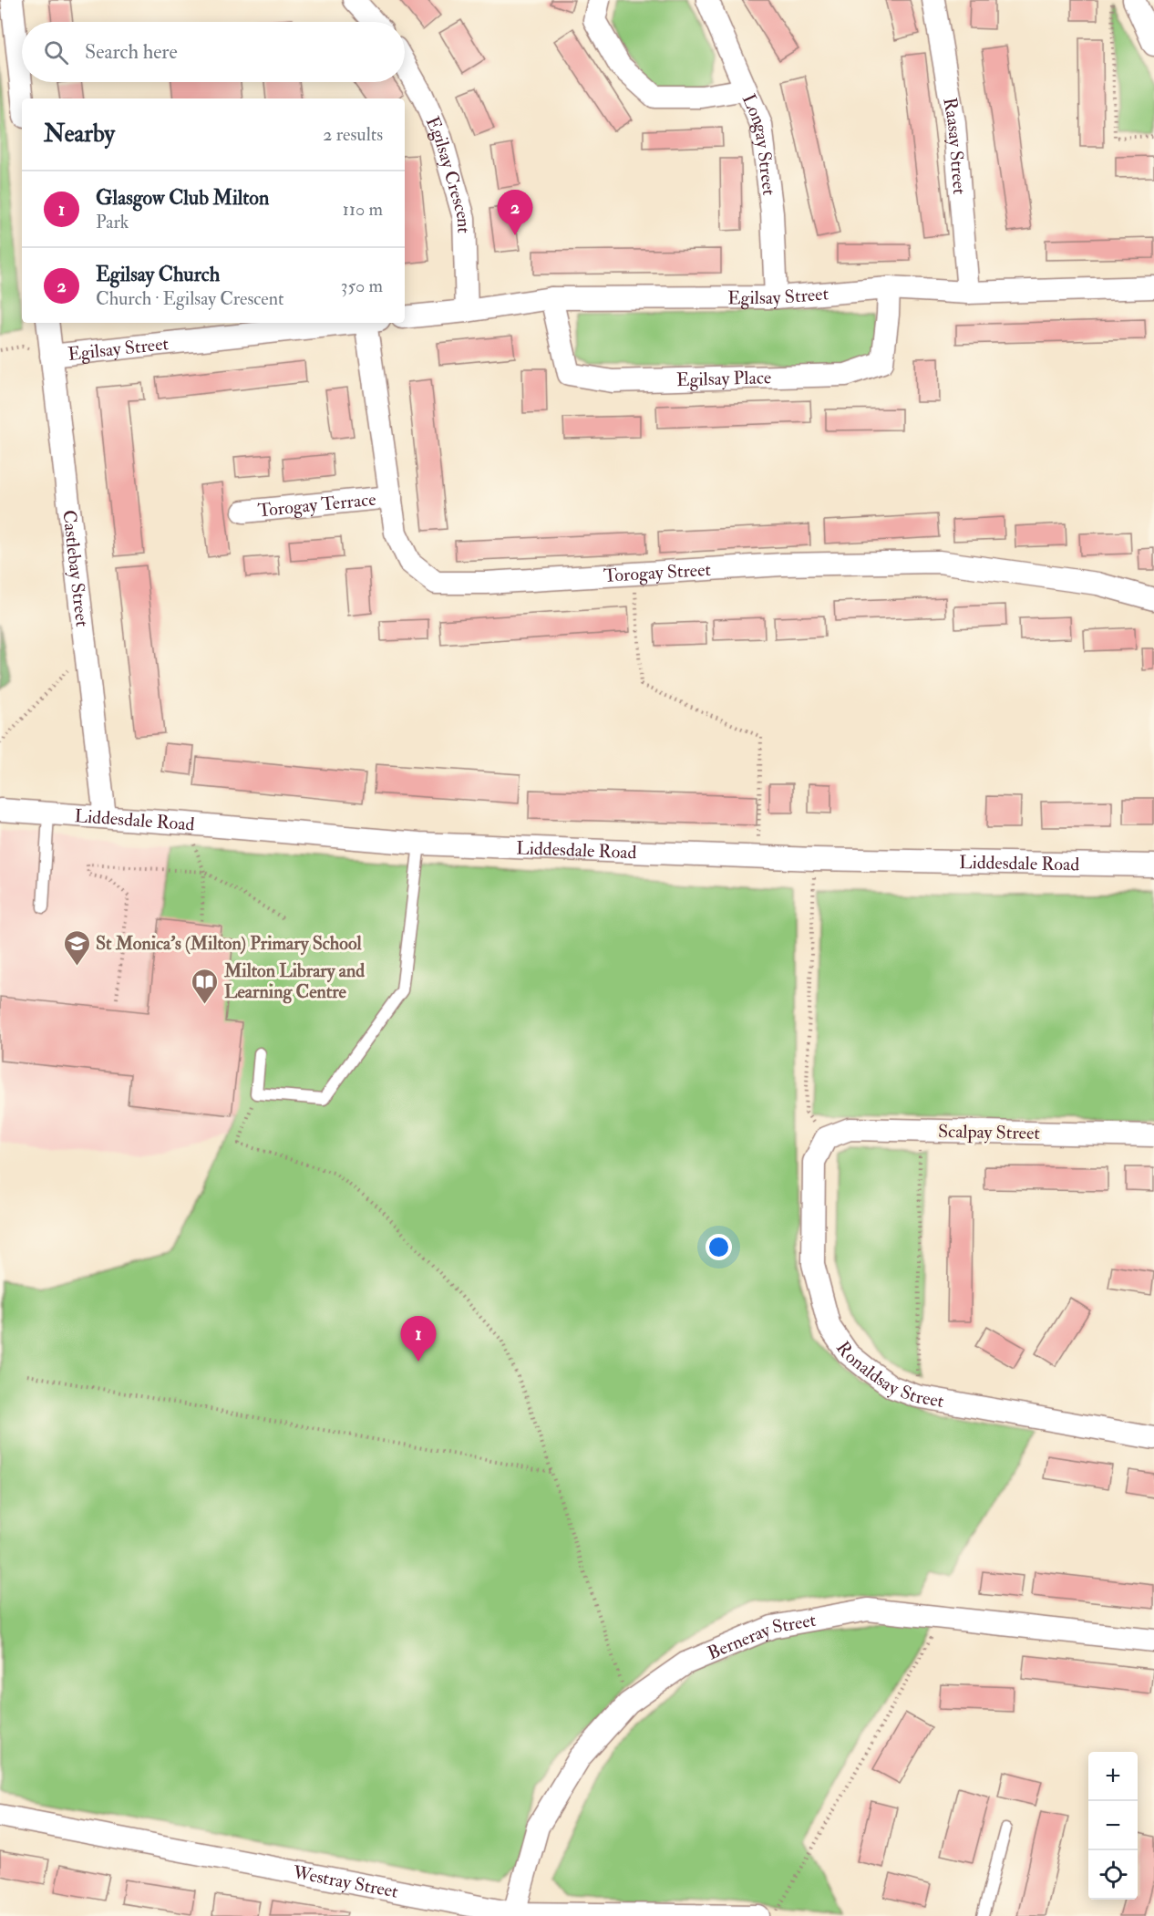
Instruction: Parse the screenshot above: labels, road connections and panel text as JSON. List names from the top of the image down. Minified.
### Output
{"streets":{"street":["Longay Street","Raasay Street","Egilsay Crescent","Egilsay Street","Egilsay Place","Torogay Terrace","Castlebay Street","Torogay Street","Liddesdale Road","Scalpay Street","Ronaldsay Street","Berneray Street","Westray Street"]},"crossings":[["Longay Street","Egilsay Street"],["Raasay Street","Egilsay Street"],["Egilsay Crescent","Egilsay Street"],["Egilsay Street","Egilsay Place"],["Egilsay Street","Castlebay Street"],["Torogay Terrace","Torogay Street"],["Castlebay Street","Liddesdale Road"],["Scalpay Street","Ronaldsay Street"],["Berneray Street","Westray Street"]],"places":{"school or university":["St Monica's (Milton) Primary School"],"library":["Milton Library and Learning Centre"]},"page":{"search":"Search here","heading":["Nearby","2 results"],"list":[{"mark":"1","name":"Glasgow Club Milton","note":"Park","value":"110 m"},{"mark":"2","name":"Egilsay Church","note":"Church · Egilsay Crescent","value":"350 m"}],"pins":["2","1"],"map_buttons":["+","−"]}}
